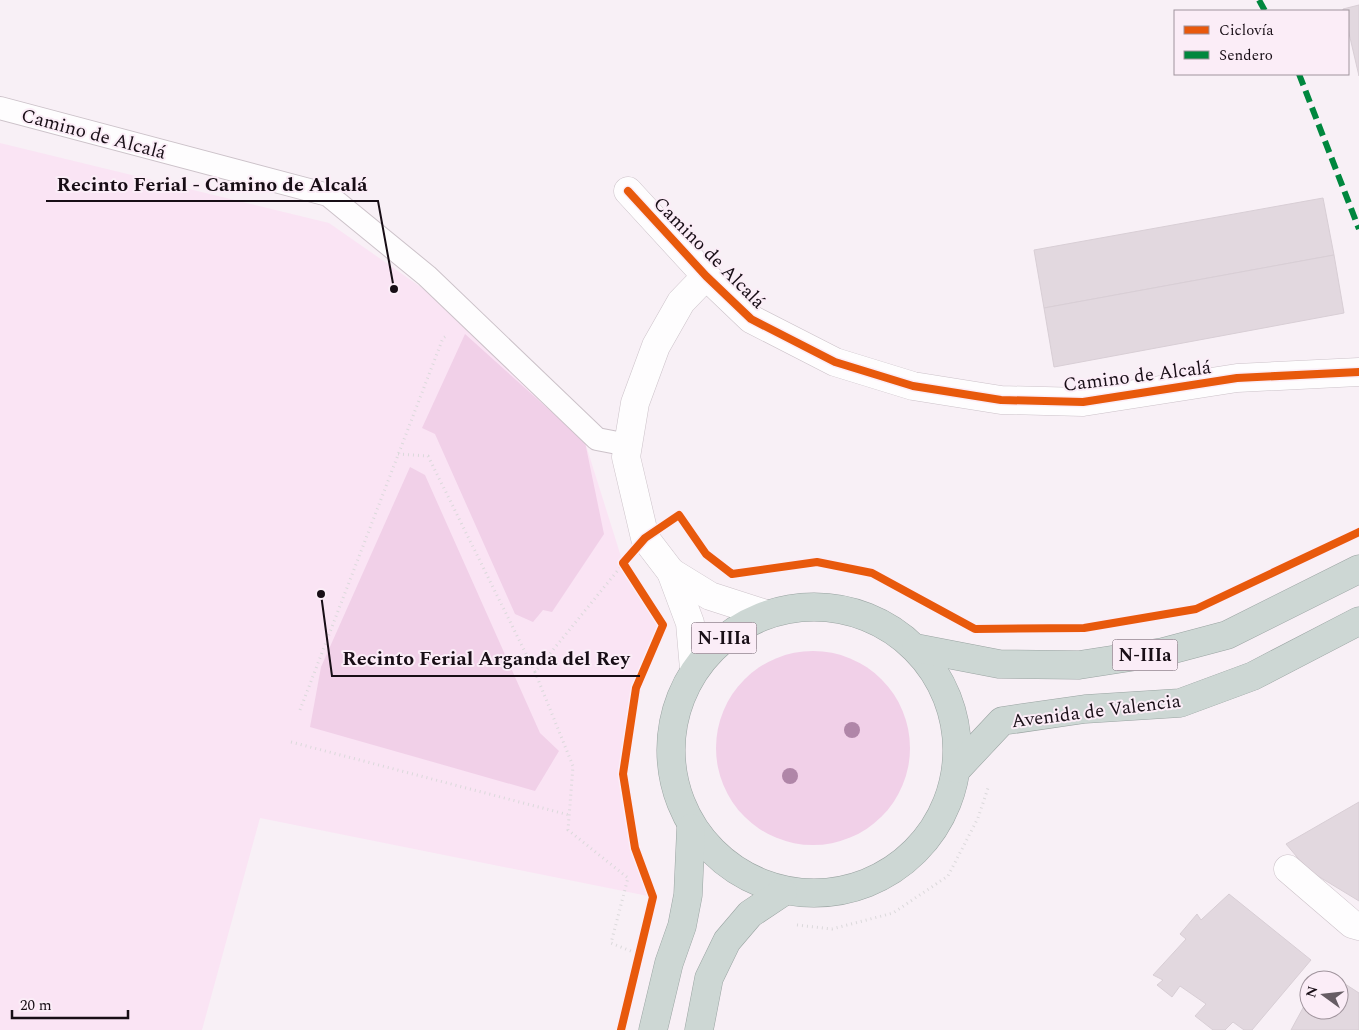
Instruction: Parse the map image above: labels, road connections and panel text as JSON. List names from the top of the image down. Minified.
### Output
{"streets":{"highway":["N-IIIa","Avenida de Valencia"],"street":["Camino de Alcalá"]},"crossings":[["Camino de Alcalá","N-IIIa"],["N-IIIa","Avenida de Valencia"]],"places":["Recinto Ferial - Camino de Alcalá","Recinto Ferial Arganda del Rey"],"legend":["Ciclovía","Sendero"],"scale_bar":"20 m","north":"left"}
